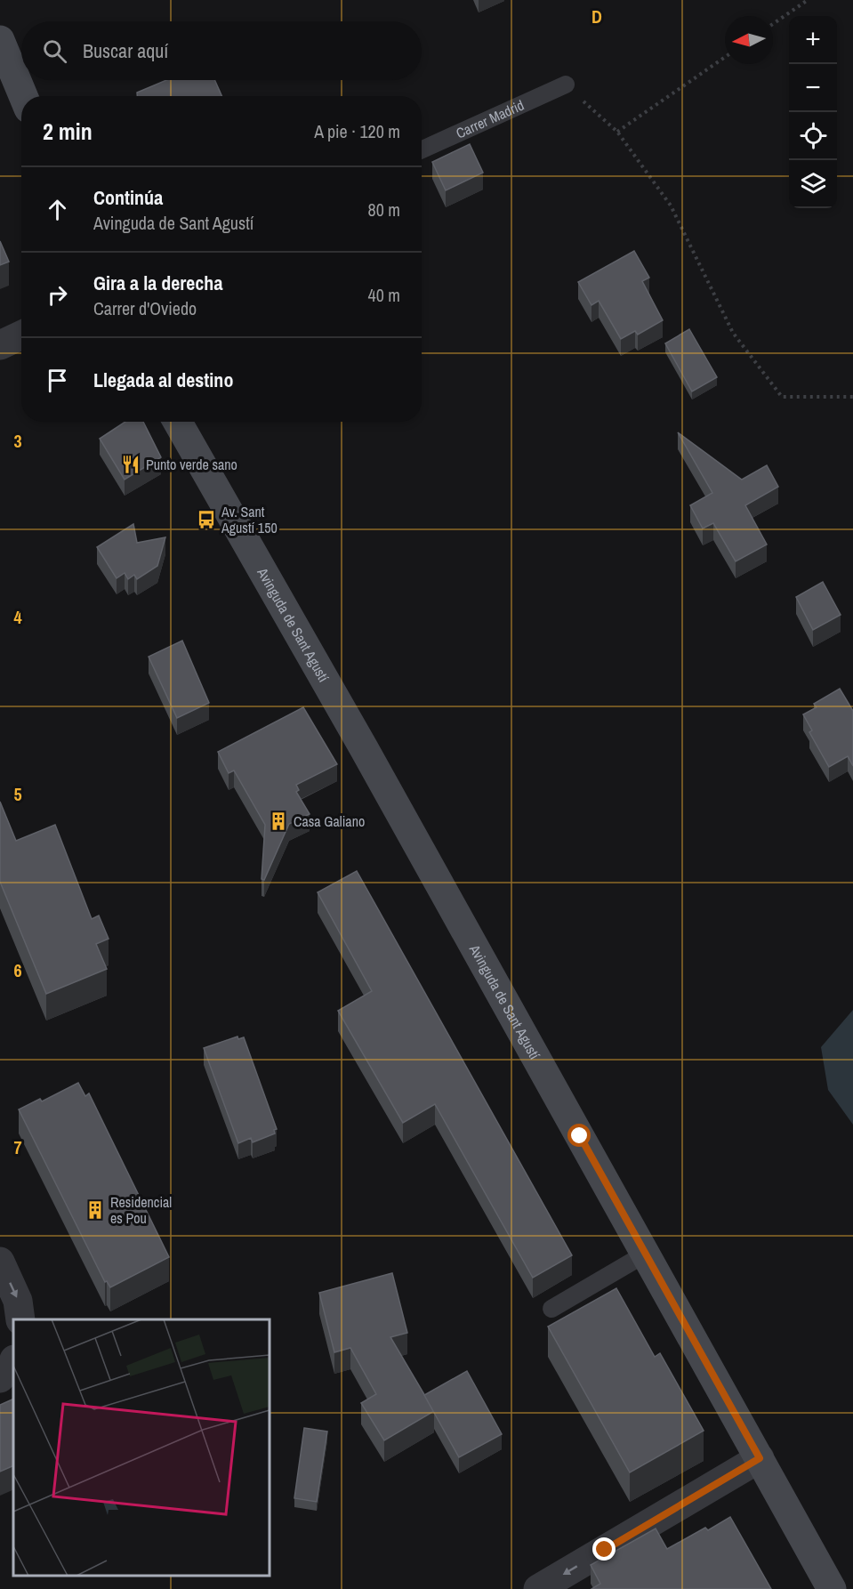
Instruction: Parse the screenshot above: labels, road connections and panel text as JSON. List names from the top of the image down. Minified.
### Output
{"streets":{"street":["Avinguda de Sant Agustí"],"lane":["Carrer Madrid"]},"places":{"restaurant":["Punto verde sano"],"bus stop":["Av. Sant Agustí 150"],"building":["Casa Galiano","Residencial es Pou"]},"north":"left","page":{"map_buttons":["+","−"],"search":"Buscar aquí","heading":["2 min","A pie · 120 m"],"list":[["Continúa","Avinguda de Sant Agustí","80 m"],["Gira a la derecha","Carrer d'Oviedo","40 m"],"Llegada al destino"]},"grid":{"columns":["D"],"rows":["3","4","5","6","7"]}}
